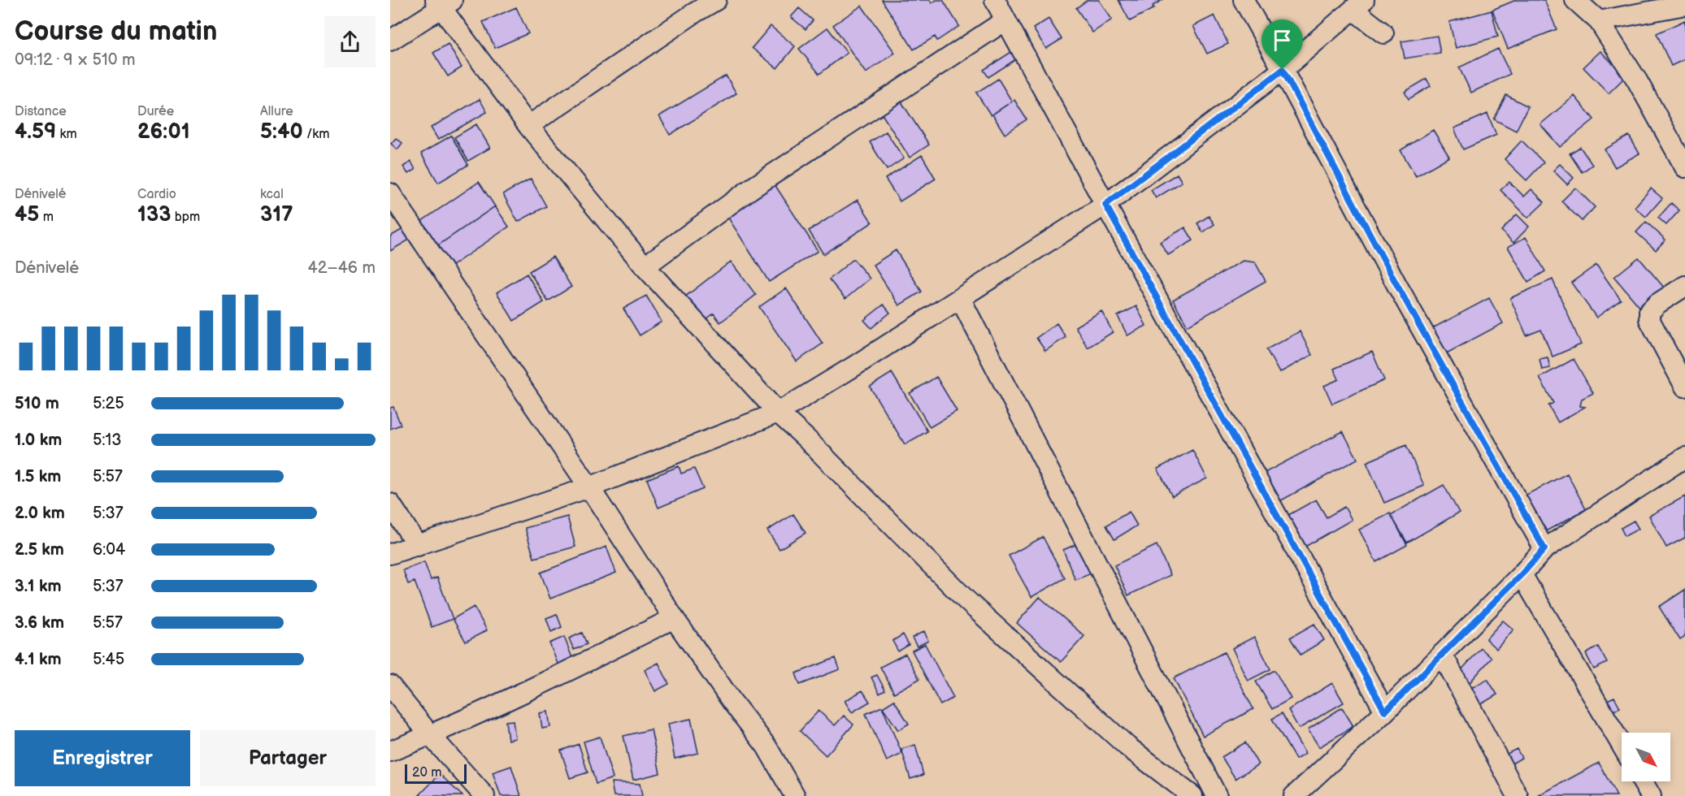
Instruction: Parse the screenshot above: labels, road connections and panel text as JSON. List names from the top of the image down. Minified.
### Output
{"scale_bar":"20 m","north":"bottom right","page":{"heading":["Course du matin","09:12 · 9 × 510 m"],"stats":[["Distance","4.59 km"],["Durée","26:01"],["Allure","5:40 /km"],["Dénivelé","45 m"],["Cardio","133 bpm"],["kcal","317"]],"chart":["Dénivelé","42–46 m"],"list":[{"name":"510 m","note":"5:25"},{"name":"1.0 km","note":"5:13"},{"name":"1.5 km","note":"5:57"},{"name":"2.0 km","note":"5:37"},{"name":"2.5 km","note":"6:04"},{"name":"3.1 km","note":"5:37"},{"name":"3.6 km","note":"5:57"},{"name":"4.1 km","note":"5:45"}],"buttons":["Enregistrer","Partager"],"scale":"20 m"}}
